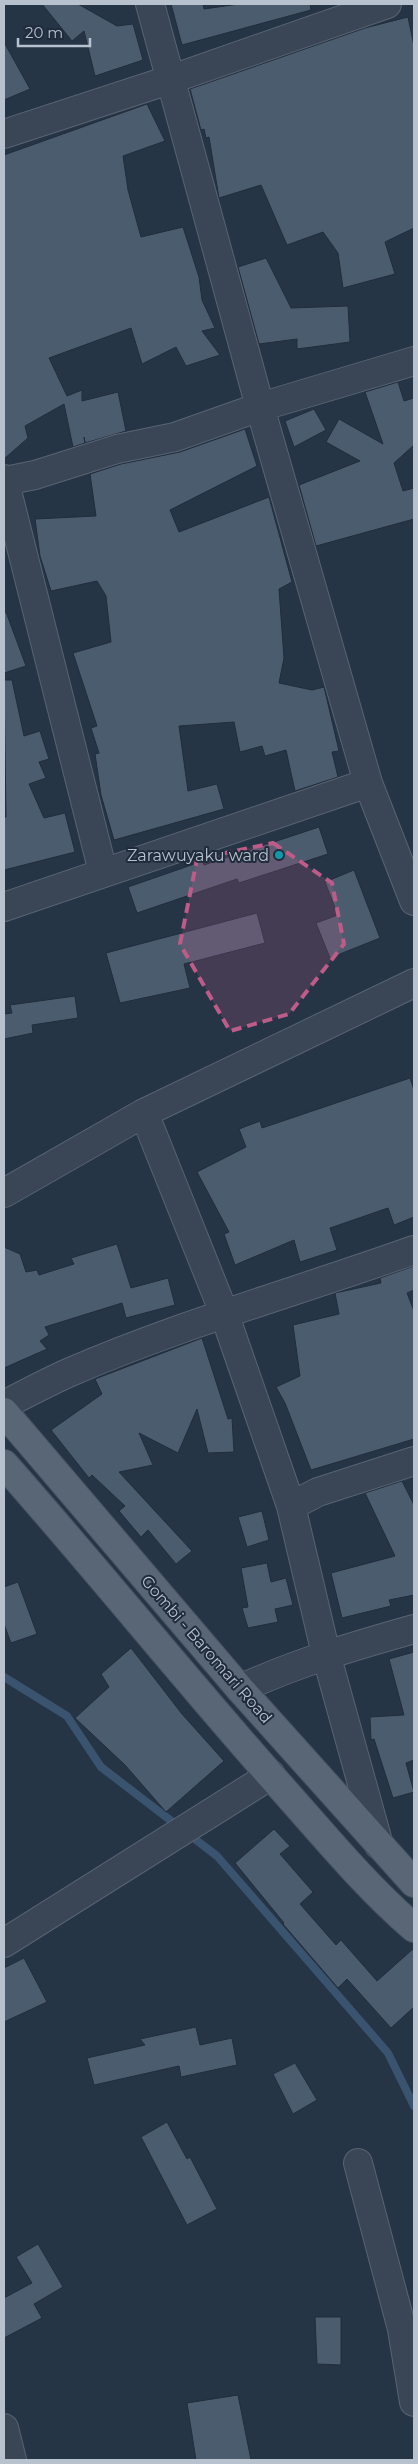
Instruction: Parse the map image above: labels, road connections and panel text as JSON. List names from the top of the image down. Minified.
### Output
{"streets":{"main road":["Gombi - Baromari Road"]},"places":["Zarawuyaku ward"],"scale_bar":"20 m"}
